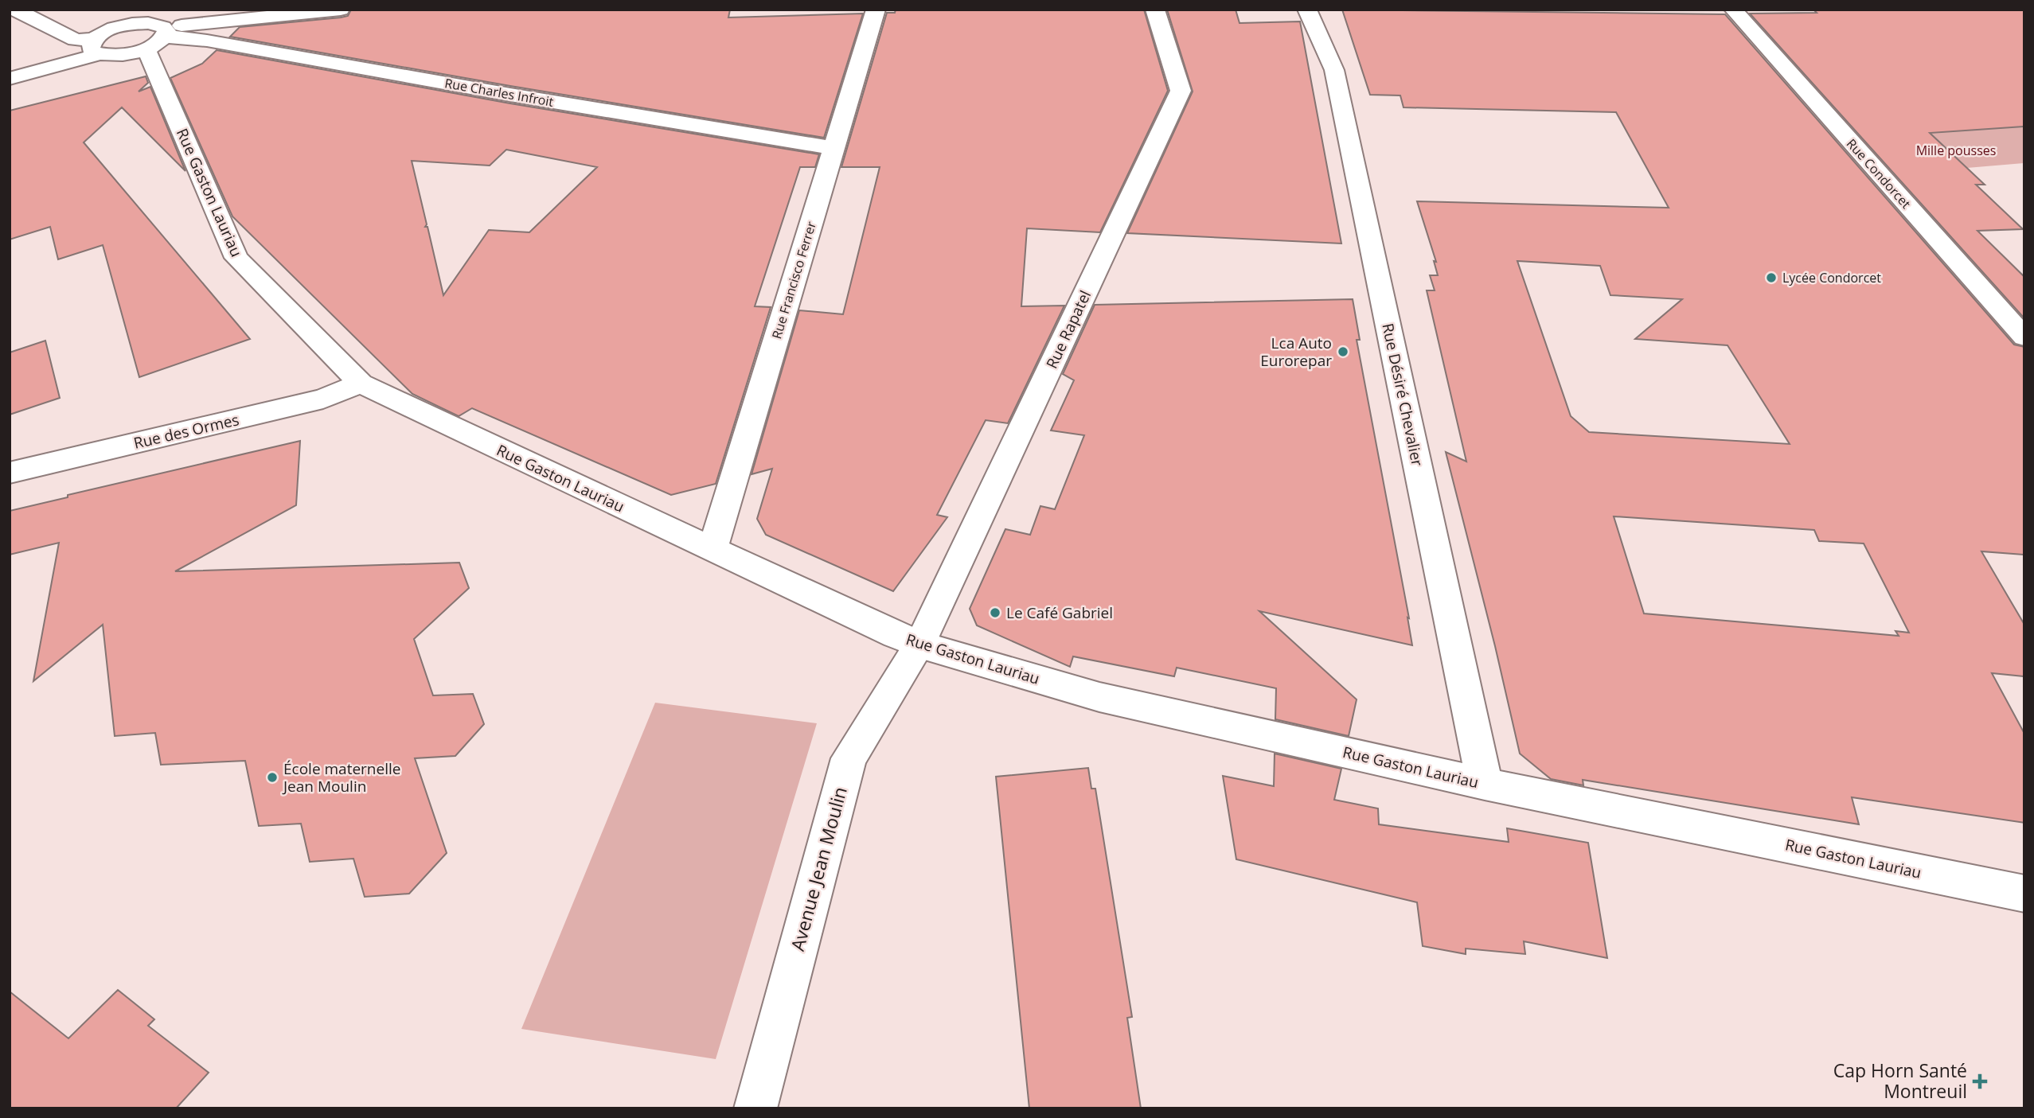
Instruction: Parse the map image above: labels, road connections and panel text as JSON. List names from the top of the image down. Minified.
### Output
{"streets":{"street":["Rue Charles Infroit","Rue Condorcet","Rue Gaston Lauriau","Rue Francisco Ferrer","Rue Rapatel","Rue Désiré Chevalier","Rue des Ormes","Avenue Jean Moulin"]},"crossings":[["Rue Charles Infroit","Rue Gaston Lauriau"],["Rue Charles Infroit","Rue Francisco Ferrer"],["Rue Gaston Lauriau","Rue Francisco Ferrer"],["Rue Gaston Lauriau","Rue Rapatel"],["Rue Gaston Lauriau","Rue Désiré Chevalier"],["Rue Gaston Lauriau","Rue des Ormes"],["Rue Gaston Lauriau","Avenue Jean Moulin"],["Rue Rapatel","Avenue Jean Moulin"]],"parks":["Mille pousses"],"places":{"other":["Lycée Condorcet","Lca Auto Eurorepar","Le Café Gabriel","École maternelle Jean Moulin"],"health":["Cap Horn Santé Montreuil"]}}
